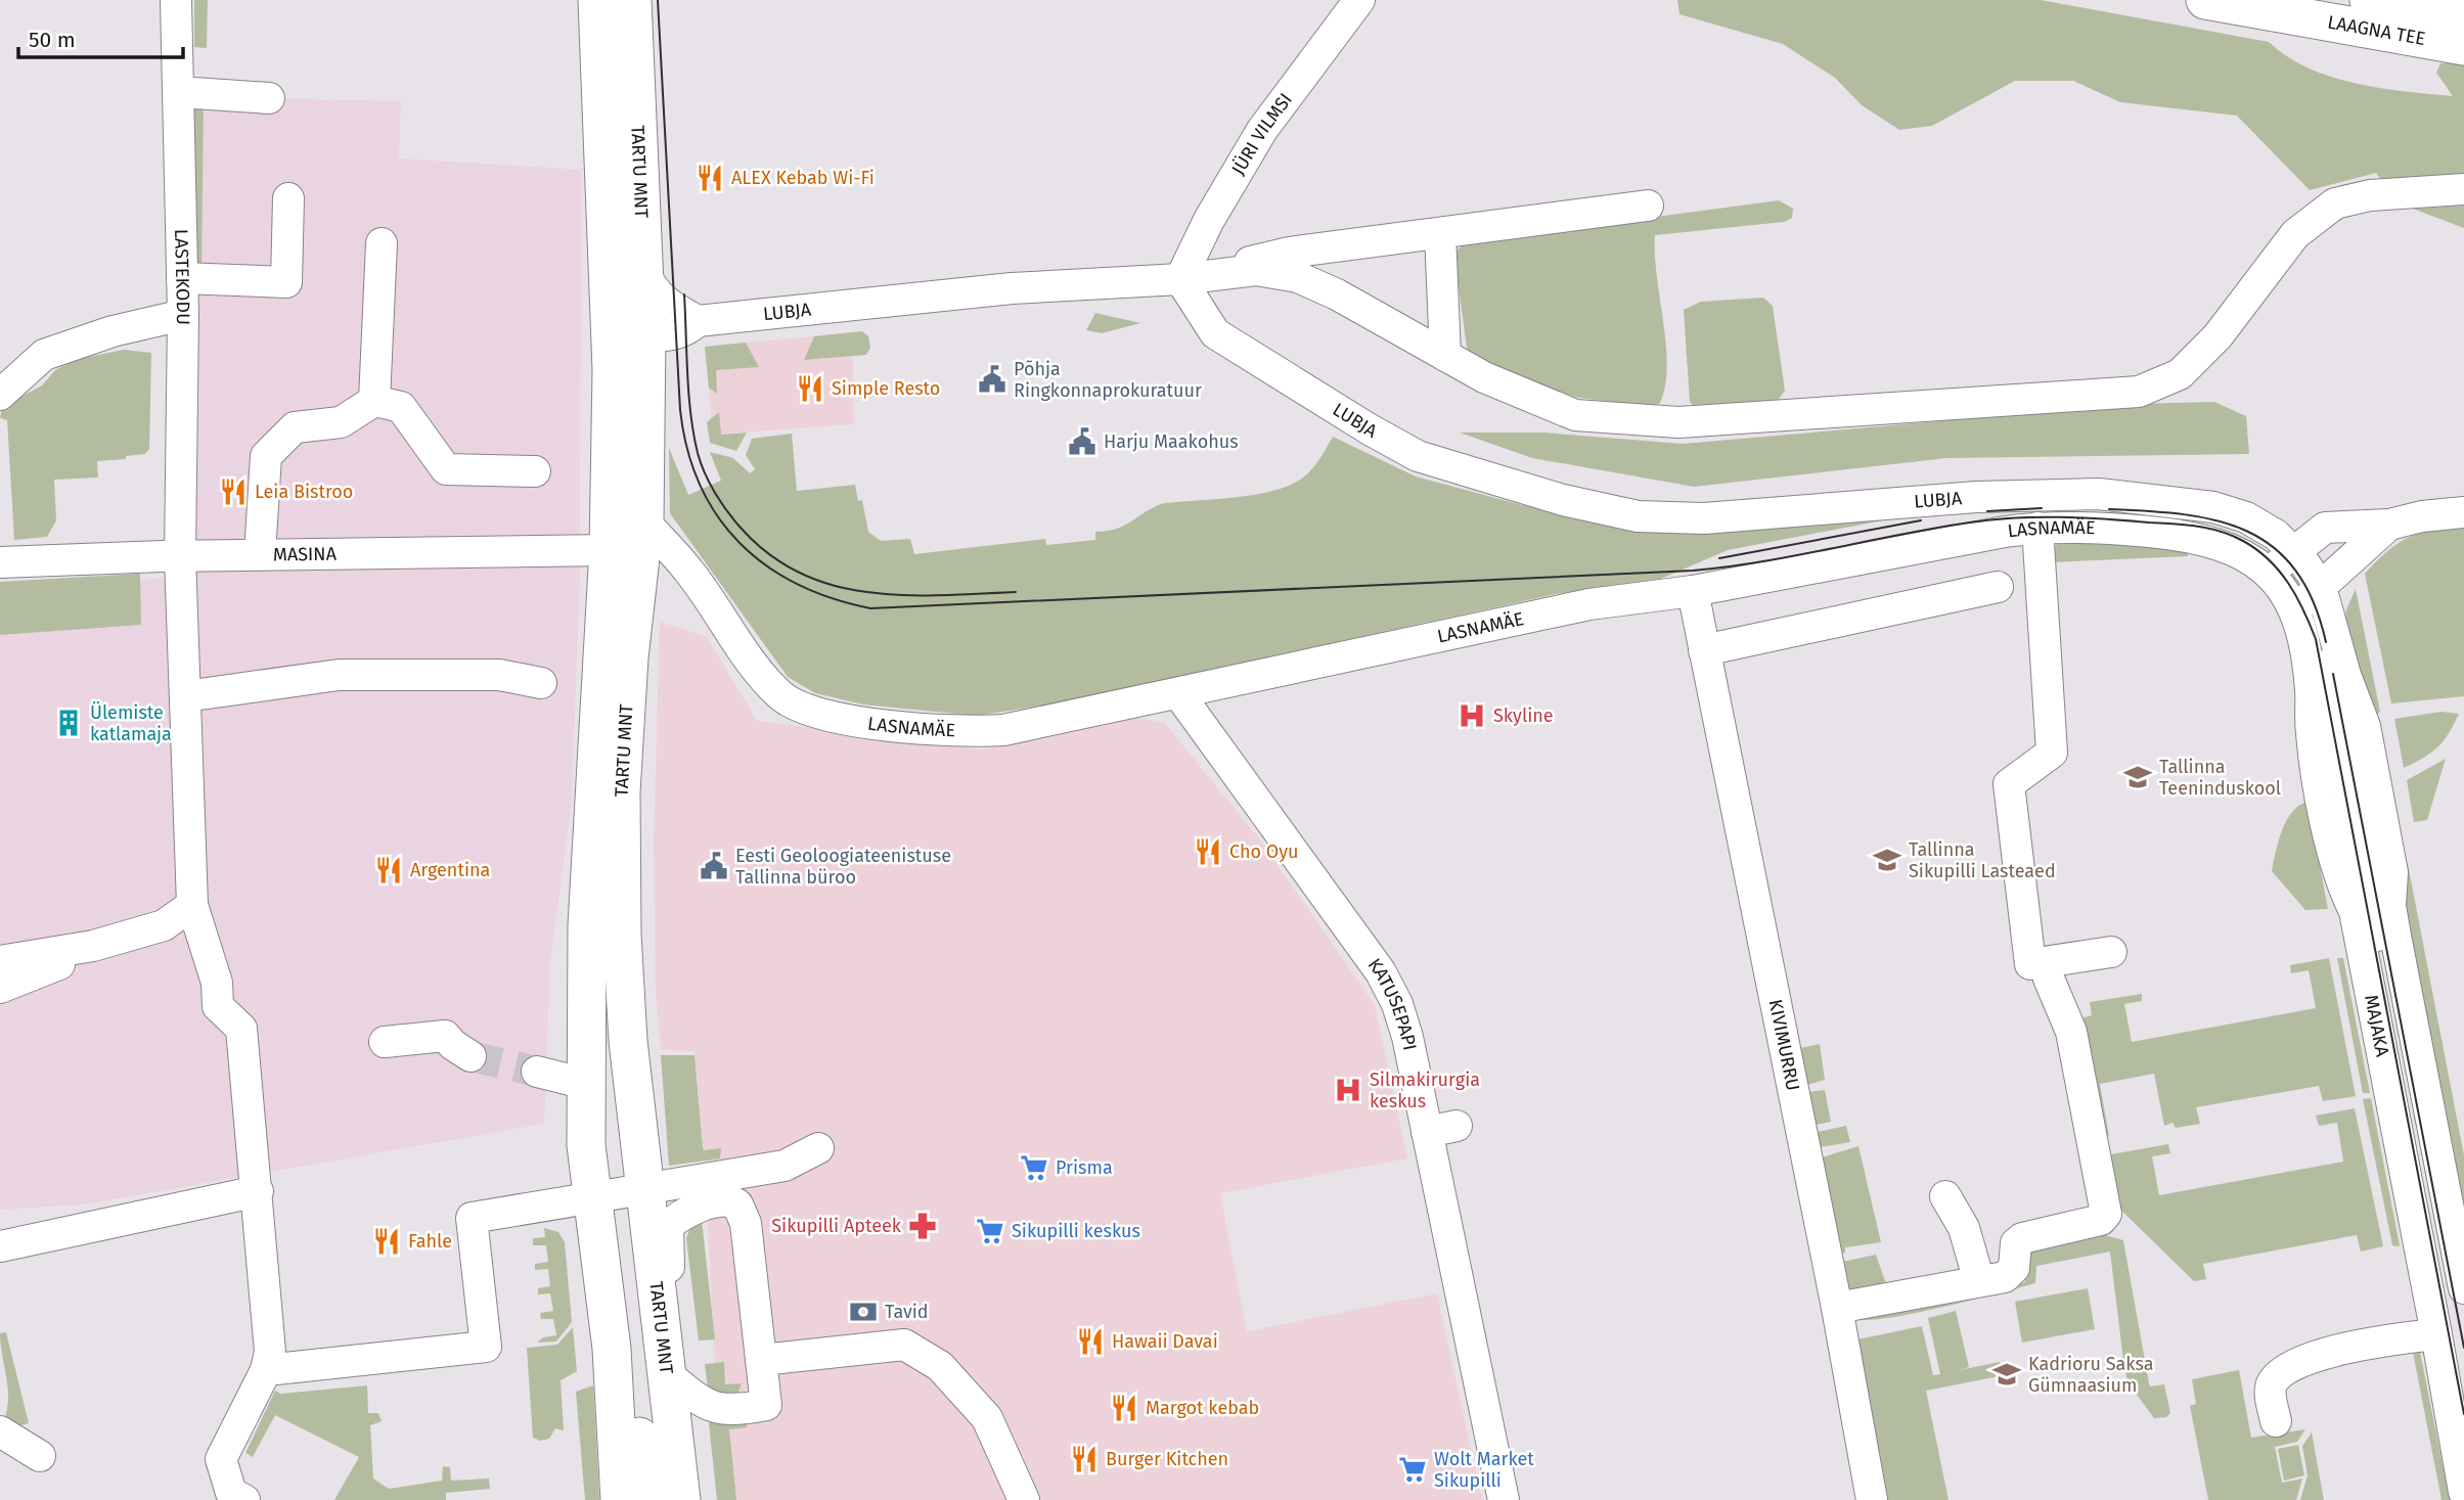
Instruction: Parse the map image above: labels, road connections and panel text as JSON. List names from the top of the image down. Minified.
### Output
{"streets":{"main road":["LAAGNA TEE","TARTU MNT"],"street":["JÜRI VILMSI","LASTEKODU","LUBJA","LASNAMÄE","MASINA","KATUSEPAPI","MAJAKA","KIVIMURRU"]},"crossings":[["JÜRI VILMSI","LUBJA"],["TARTU MNT","LUBJA"],["TARTU MNT","LASNAMÄE"],["TARTU MNT","MASINA"],["LASTEKODU","MASINA"],["LUBJA","LASNAMÄE"],["LASNAMÄE","KATUSEPAPI"],["LASNAMÄE","KIVIMURRU"]],"places":{"restaurant":["ALEX Kebab Wi-Fi","Simple Resto","Leia Bistroo","Cho Oyu","Argentina","Fahle","Hawaii Davai","Margot kebab","Burger Kitchen"],"public building":["Põhja Ringkonnaprokuratuur","Harju Maakohus","Eesti Geoloogiateenistuse Tallinna büroo"],"hospital":["Skyline","Silmakirurgia keskus"],"building":["Ülemiste katlamaja"],"school or university":["Tallinna Teeninduskool","Tallinna Sikupilli Lasteaed","Kadrioru Saksa Gümnaasium"],"supermarket":["Prisma","Sikupilli keskus","Wolt Market Sikupilli"],"pharmacy":["Sikupilli Apteek"],"bank":["Tavid"]},"scale_bar":"50 m"}
